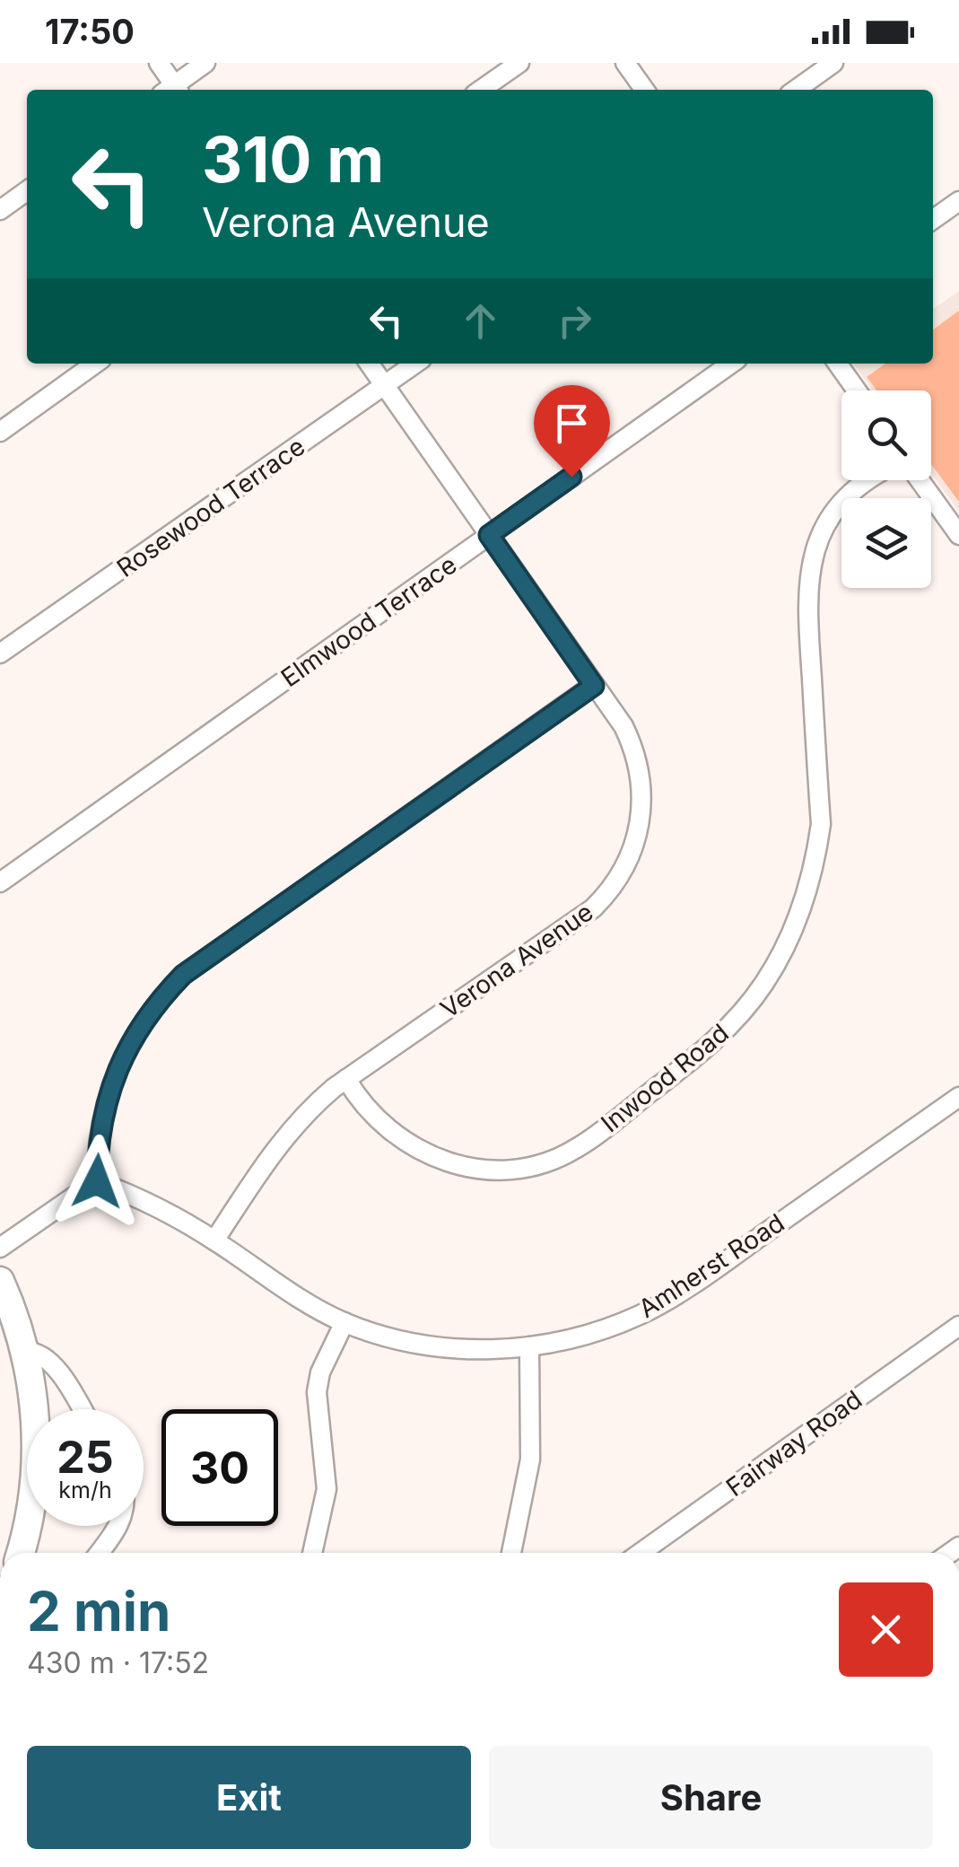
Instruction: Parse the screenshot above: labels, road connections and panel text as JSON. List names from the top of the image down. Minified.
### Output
{"streets":{"street":["Rosewood Terrace","Elmwood Terrace","Verona Avenue","Inwood Road","Amherst Road","Fairway Road"]},"crossings":[["Rosewood Terrace","Verona Avenue"],["Elmwood Terrace","Verona Avenue"],["Verona Avenue","Inwood Road"],["Verona Avenue","Amherst Road"]],"page":{"status":"17:50","turn":["310 m","Verona Avenue"],"speed":"25 km/h","limit":"30","heading":["2 min","430 m · 17:52"],"buttons":["Exit","Share"]}}
